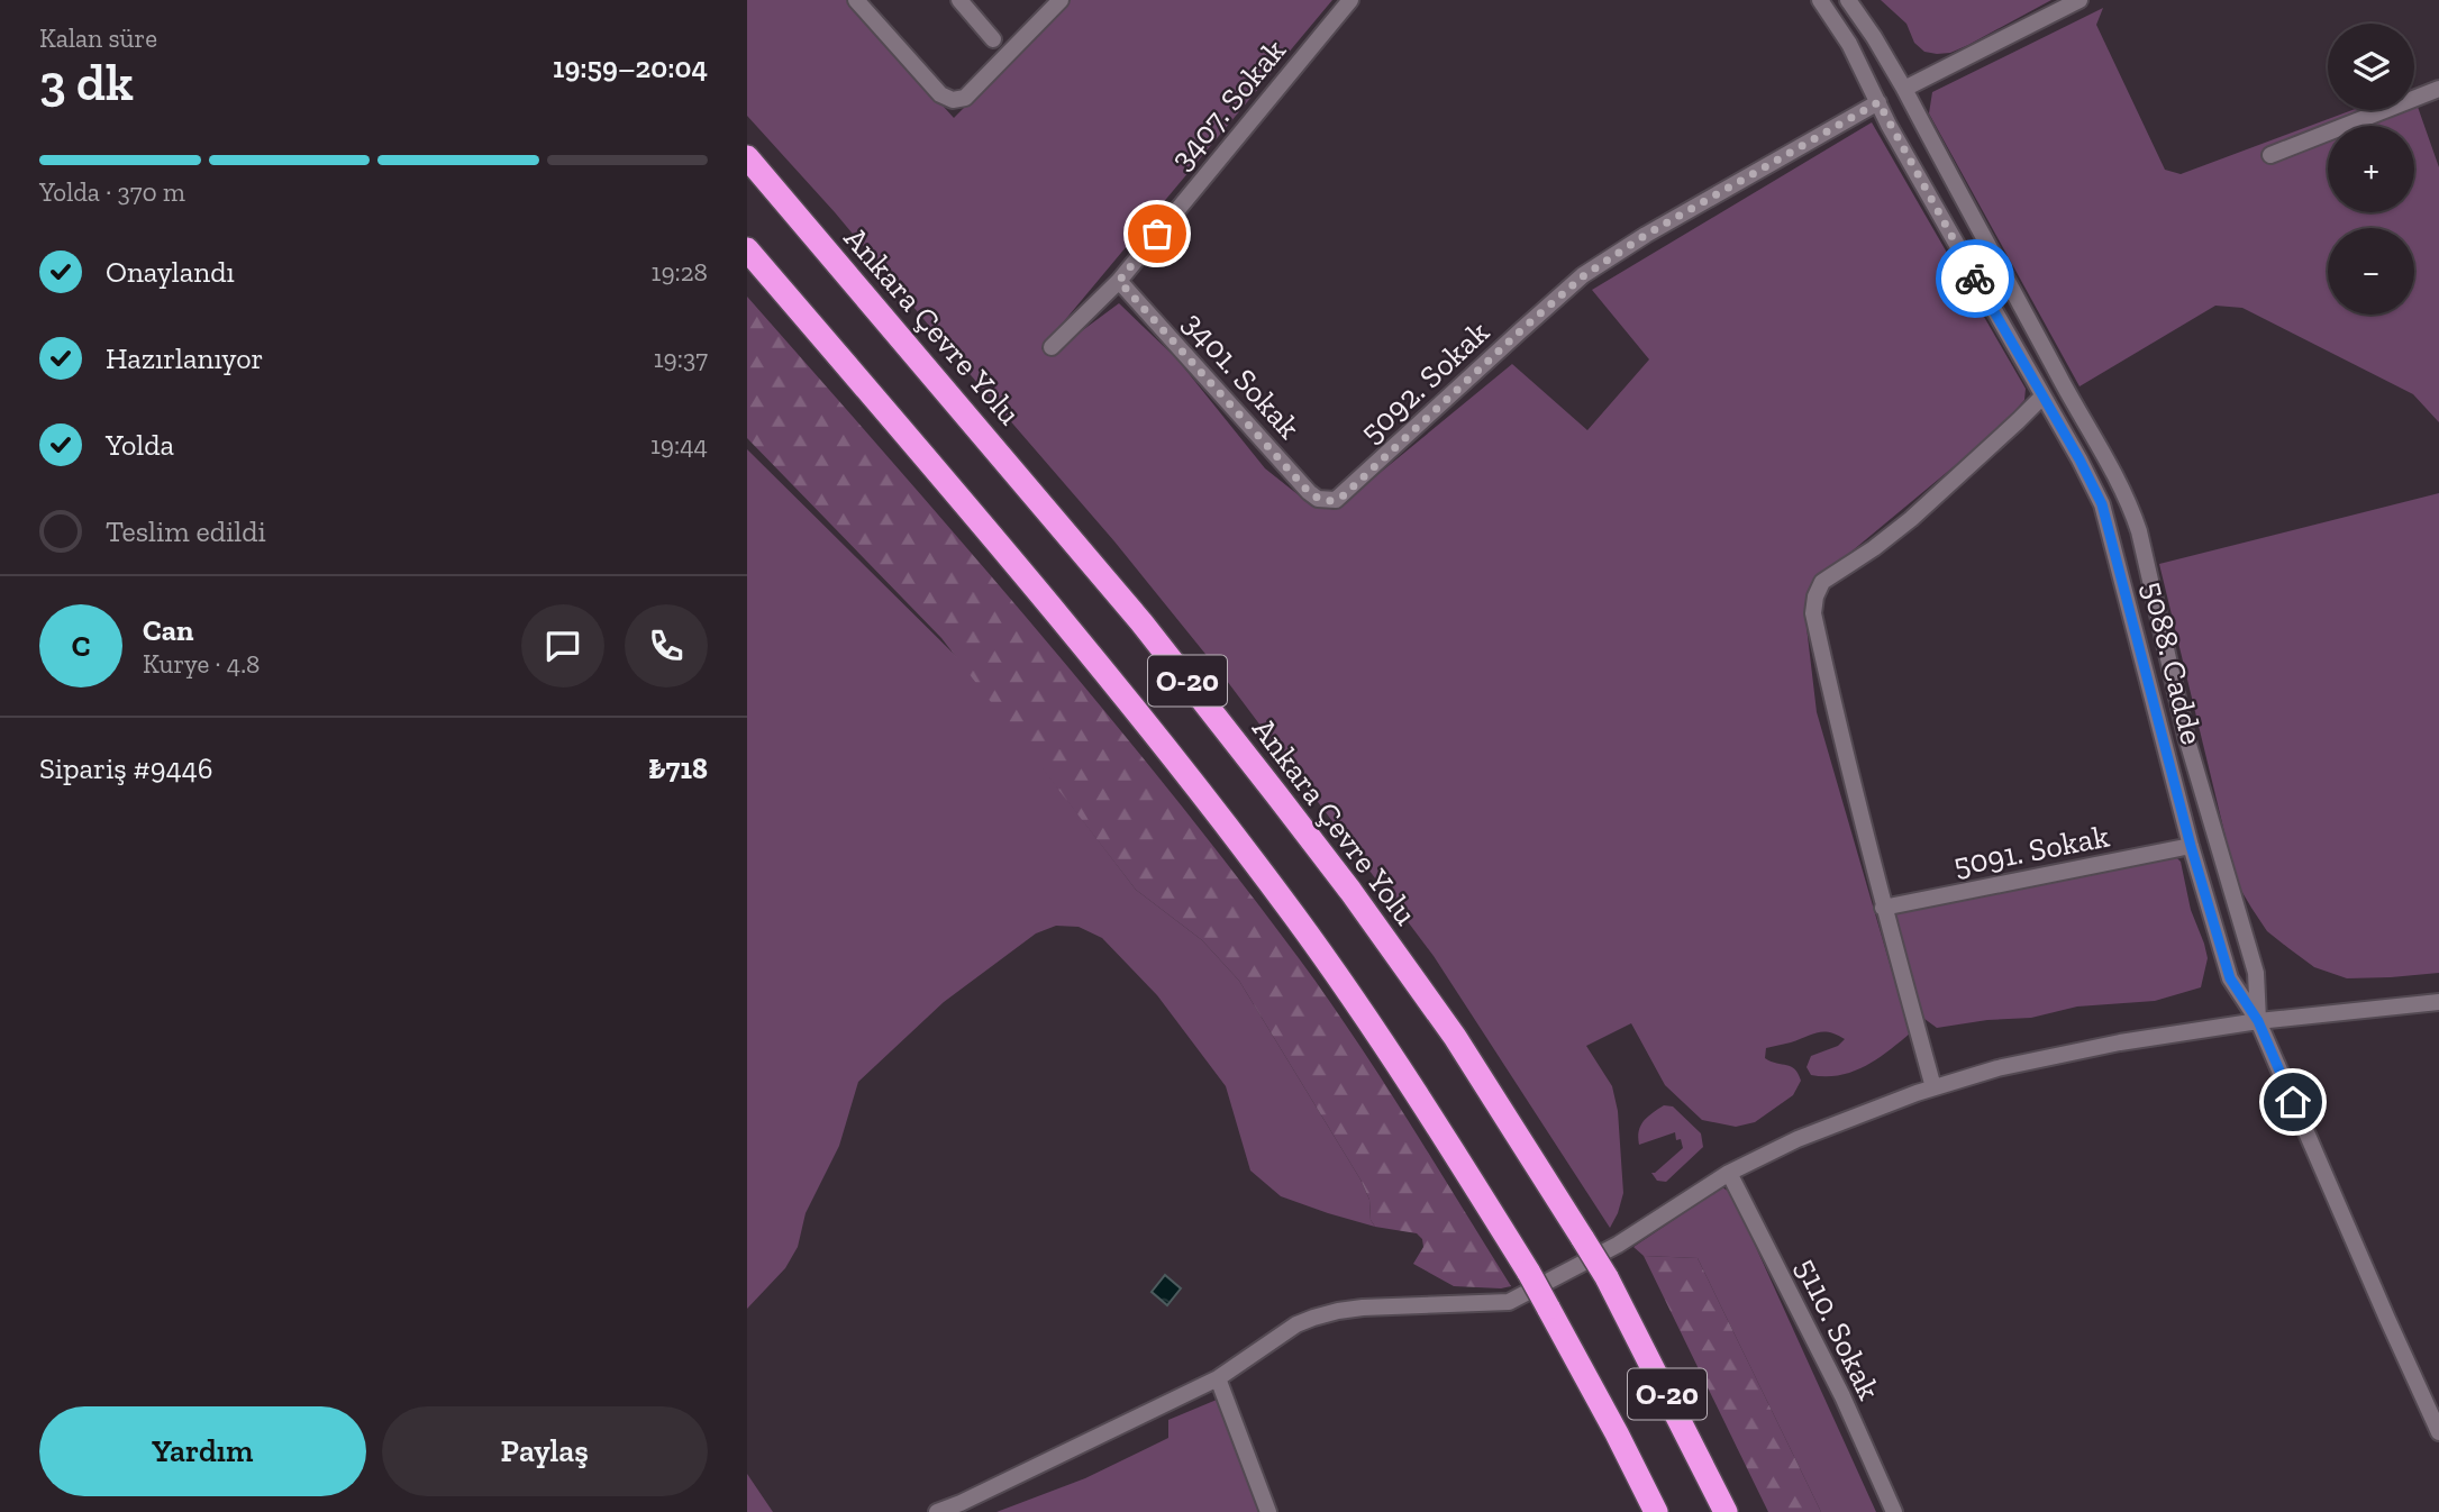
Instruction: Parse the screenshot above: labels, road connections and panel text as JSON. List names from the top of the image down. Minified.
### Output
{"streets":{"highway":["Ankara Çevre Yolu","O-20"],"street":["3407. Sokak","3401. Sokak","5092. Sokak","5088. Cadde","5091. Sokak","5110. Sokak"]},"crossings":[["3407. Sokak","3401. Sokak"],["3401. Sokak","5092. Sokak"],["5092. Sokak","5088. Cadde"],["5088. Cadde","5091. Sokak"]],"page":{"heading":["3 dk","Kalan süre","19:59–20:04"],"panel":["Can","Kurye · 4.8","Sipariş #9446","₺718"],"map_buttons":["+","−"],"bar":"Yolda · 370 m","list":[["Onaylandı","19:28"],["Hazırlanıyor","19:37"],["Yolda","19:44"],"Teslim edildi"],"round":"C","buttons":["Yardım","Paylaş"]}}
